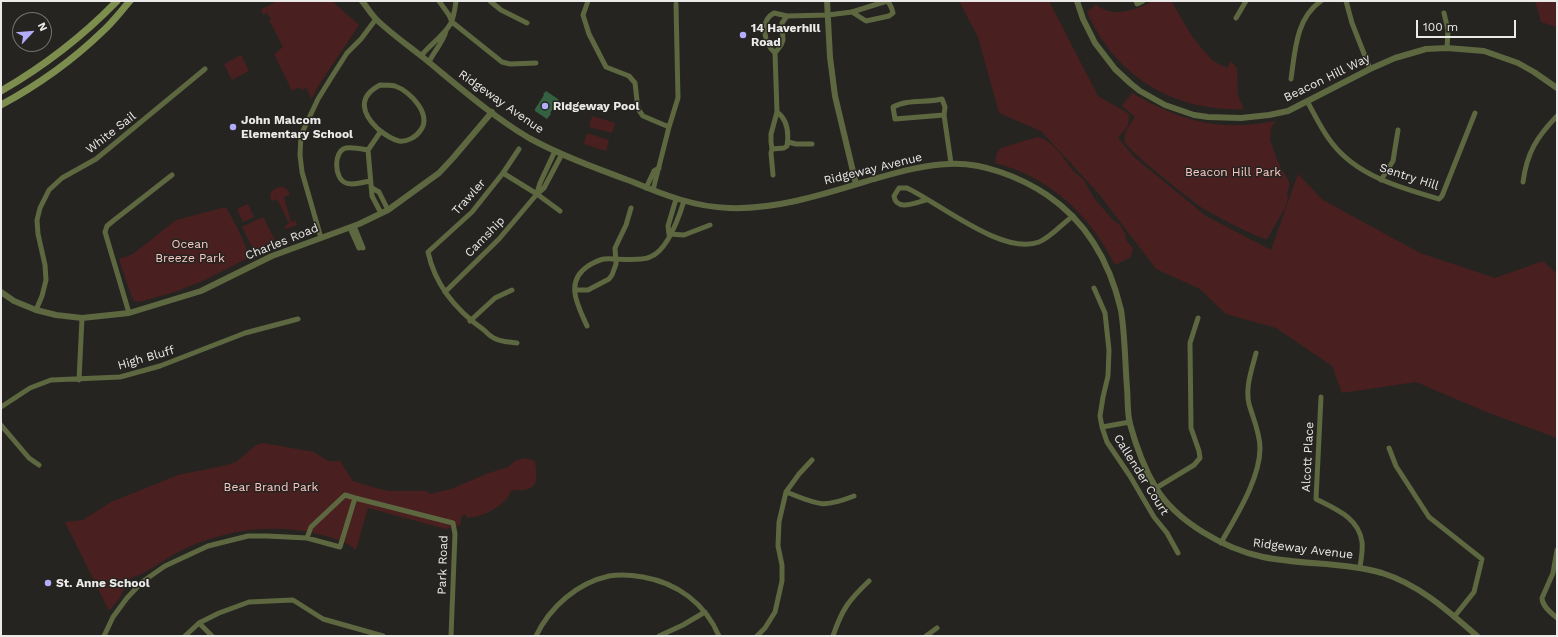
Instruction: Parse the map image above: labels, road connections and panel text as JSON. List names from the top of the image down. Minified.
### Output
{"streets":{"street":["Beacon Hill Way","Ridgeway Avenue","White Sail","Sentry Hill","Trawler","Camship","Charles Road","High Bluff","Alcott Place","Callender Court","Park Road"]},"crossings":[["Beacon Hill Way","Sentry Hill"],["Ridgeway Avenue","Camship"],["Ridgeway Avenue","Charles Road"],["Ridgeway Avenue","Alcott Place"],["White Sail","Charles Road"],["Trawler","Camship"]],"parks":["Beacon Hill Park","Ocean Breeze Park","Bear Brand Park"],"places":["14 Haverhill Road","Ridgeway Pool","John Malcom Elementary School","St. Anne School"],"scale_bar":"100 m","north":"top right"}
